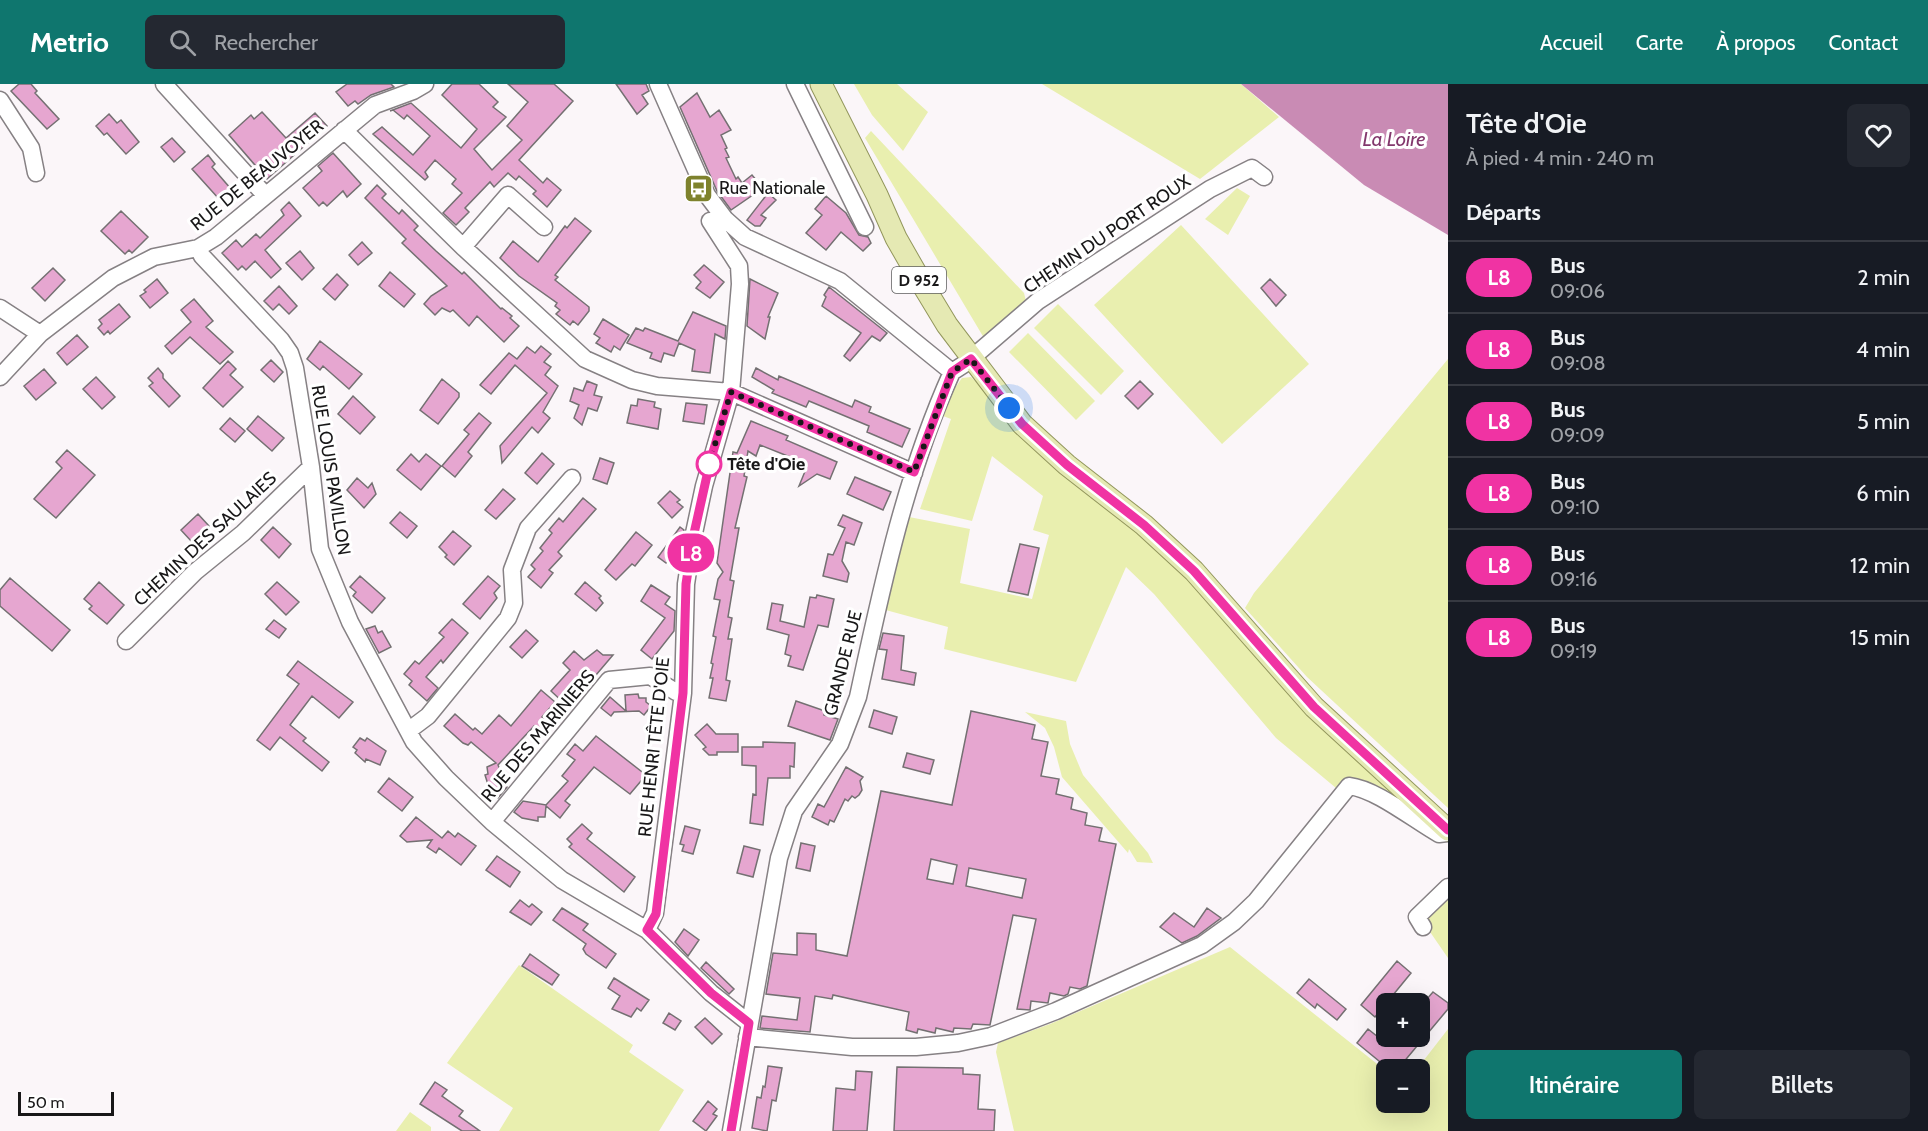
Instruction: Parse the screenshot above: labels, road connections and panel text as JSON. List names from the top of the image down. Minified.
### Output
{"streets":{"main road":["D 952"],"street":["RUE DE BEAUVOYER","CHEMIN DU PORT ROUX","RUE LOUIS PAVILLON","CHEMIN DES SAULAIES","GRANDE RUE","RUE DES MARINIERS","RUE HENRI TÊTE D'OIE"]},"crossings":[["RUE DE BEAUVOYER","RUE LOUIS PAVILLON"],["CHEMIN DU PORT ROUX","D 952"],["RUE LOUIS PAVILLON","CHEMIN DES SAULAIES"],["RUE LOUIS PAVILLON","GRANDE RUE"],["RUE LOUIS PAVILLON","RUE DES MARINIERS"],["RUE LOUIS PAVILLON","RUE HENRI TÊTE D'OIE"],["RUE DES MARINIERS","RUE HENRI TÊTE D'OIE"]],"water":["La Loire"],"places":{"bus stop":["Rue Nationale"],"other":["Tête d'Oie"]},"lines":["bus line L8"],"scale_bar":"50 m","page":{"header":"Metrio","search":"Rechercher","nav":["Accueil","Carte","À propos","Contact"],"on_map":"L8","heading":[["Tête d'Oie","À pied · 4 min · 240 m"],"Départs"],"list":[{"mark":"L8","name":"Bus","note":"09:06","value":"2 min"},{"mark":"L8","name":"Bus","note":"09:08","value":"4 min"},{"mark":"L8","name":"Bus","note":"09:09","value":"5 min"},{"mark":"L8","name":"Bus","note":"09:10","value":"6 min"},{"mark":"L8","name":"Bus","note":"09:16","value":"12 min"},{"mark":"L8","name":"Bus","note":"09:19","value":"15 min"}],"map_buttons":["+","−"],"buttons":["Itinéraire","Billets"],"scale":"50 m"}}
